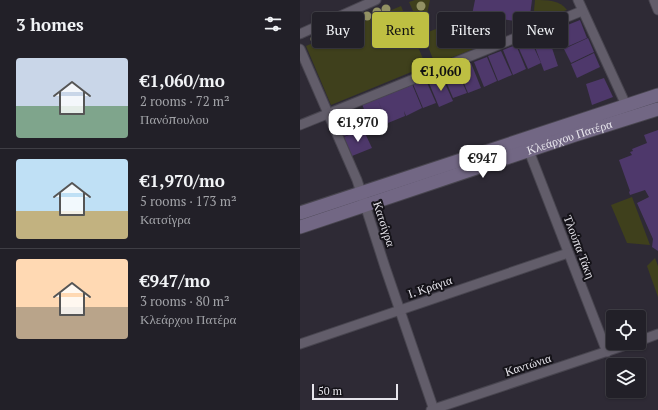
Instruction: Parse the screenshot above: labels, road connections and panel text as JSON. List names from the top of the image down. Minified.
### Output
{"streets":{"street":["Κλεάρχου Πατέρα","Κατσίγρα","Τλούπα Τάκη","Ι. Κράγια","Καντώνια"]},"crossings":[["Κλεάρχου Πατέρα","Κατσίγρα"],["Κλεάρχου Πατέρα","Τλούπα Τάκη"],["Κατσίγρα","Ι. Κράγια"],["Κατσίγρα","Καντώνια"],["Τλούπα Τάκη","Ι. Κράγια"],["Τλούπα Τάκη","Καντώνια"]],"scale_bar":"50 m","page":{"heading":"3 homes","chip":["Buy","Rent","Filters","New"],"list":[{"name":"€1,060/mo","note":"2 rooms · 72 m² · Πανόπουλου"},{"name":"€1,970/mo","note":"5 rooms · 173 m² · Κατσίγρα"},{"name":"€947/mo","note":"3 rooms · 80 m² · Κλεάρχου Πατέρα"}],"price":["€1,060","€1,970","€947"],"scale":"50 m"}}
